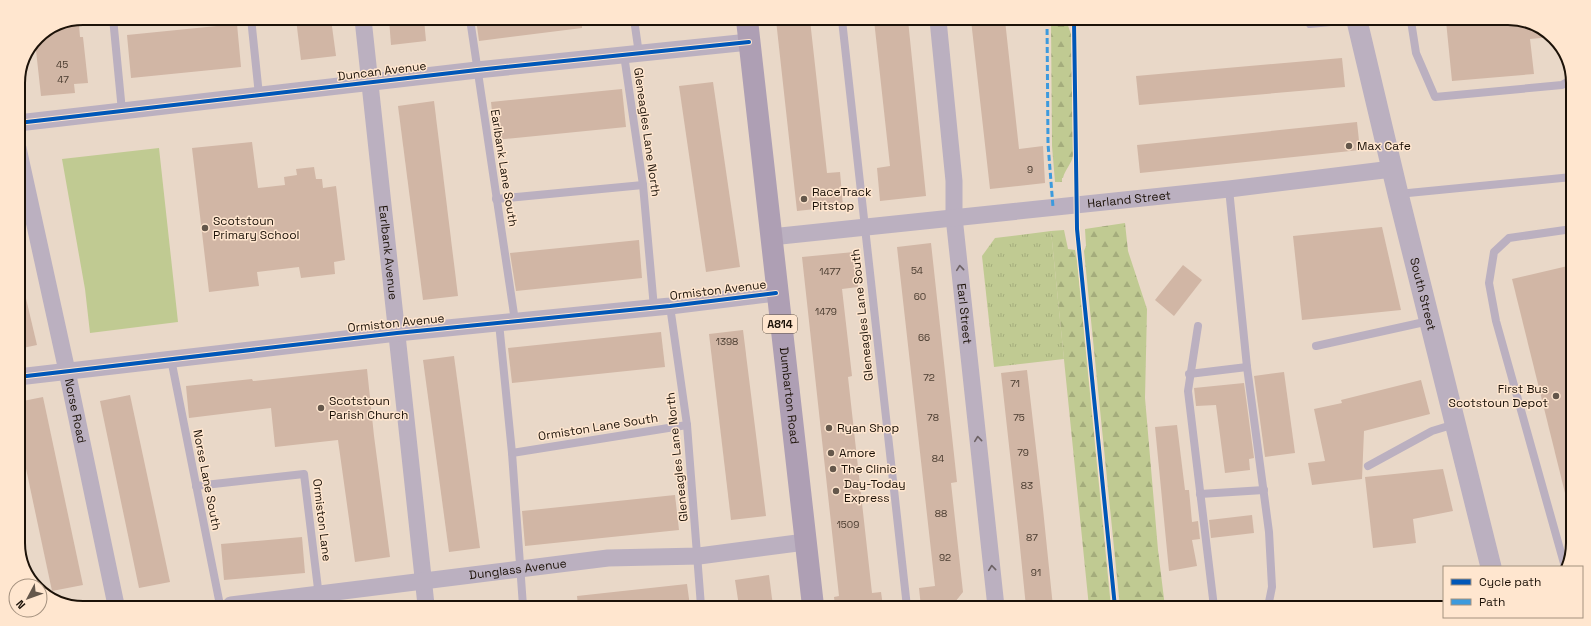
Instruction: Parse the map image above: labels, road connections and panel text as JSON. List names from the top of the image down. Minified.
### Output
{"streets":{"main road":["A814","Dumbarton Road"],"street":["Duncan Avenue","Harland Street","Earlbank Avenue","Ormiston Avenue","South Street","Earl Street","Norse Road","Dunglass Avenue"],"lane":["Gleneagles Lane North","Earlbank Lane South","Gleneagles Lane South","Ormiston Lane South","Norse Lane South","Ormiston Lane"]},"crossings":[["Duncan Avenue","Gleneagles Lane North"],["Duncan Avenue","Earlbank Lane South"],["Duncan Avenue","Earlbank Avenue"],["Duncan Avenue","Dumbarton Road"],["Gleneagles Lane North","Ormiston Avenue"],["Gleneagles Lane North","Ormiston Lane South"],["Gleneagles Lane North","Dunglass Avenue"],["Earlbank Lane South","Ormiston Avenue"],["Earlbank Lane South","Ormiston Lane South"],["Earlbank Lane South","Dunglass Avenue"],["Harland Street","South Street"],["Harland Street","Earl Street"],["Harland Street","Gleneagles Lane South"],["Harland Street","Dumbarton Road"],["Earlbank Avenue","Ormiston Avenue"],["Earlbank Avenue","Dunglass Avenue"],["Ormiston Avenue","Dumbarton Road"],["Ormiston Avenue","Norse Road"],["Ormiston Avenue","Norse Lane South"],["Dumbarton Road","Dunglass Avenue"],["Norse Lane South","Ormiston Lane"],["Ormiston Lane","Dunglass Avenue"]],"one_way":["Earl Street"],"places":["Max Cafe","RaceTrack Pitstop","Scotstoun Primary School","First Bus Scotstoun Depot","Scotstoun Parish Church","Ryan Shop","Amore","The Clinic","Day-Today Express"],"house_numbers":["45","47","9","54","1477","60","1479","66","1398","72","71","78","75","79","84","83","88","1509","87","92","91"],"legend":["Cycle path","Path"],"north":"bottom left"}
